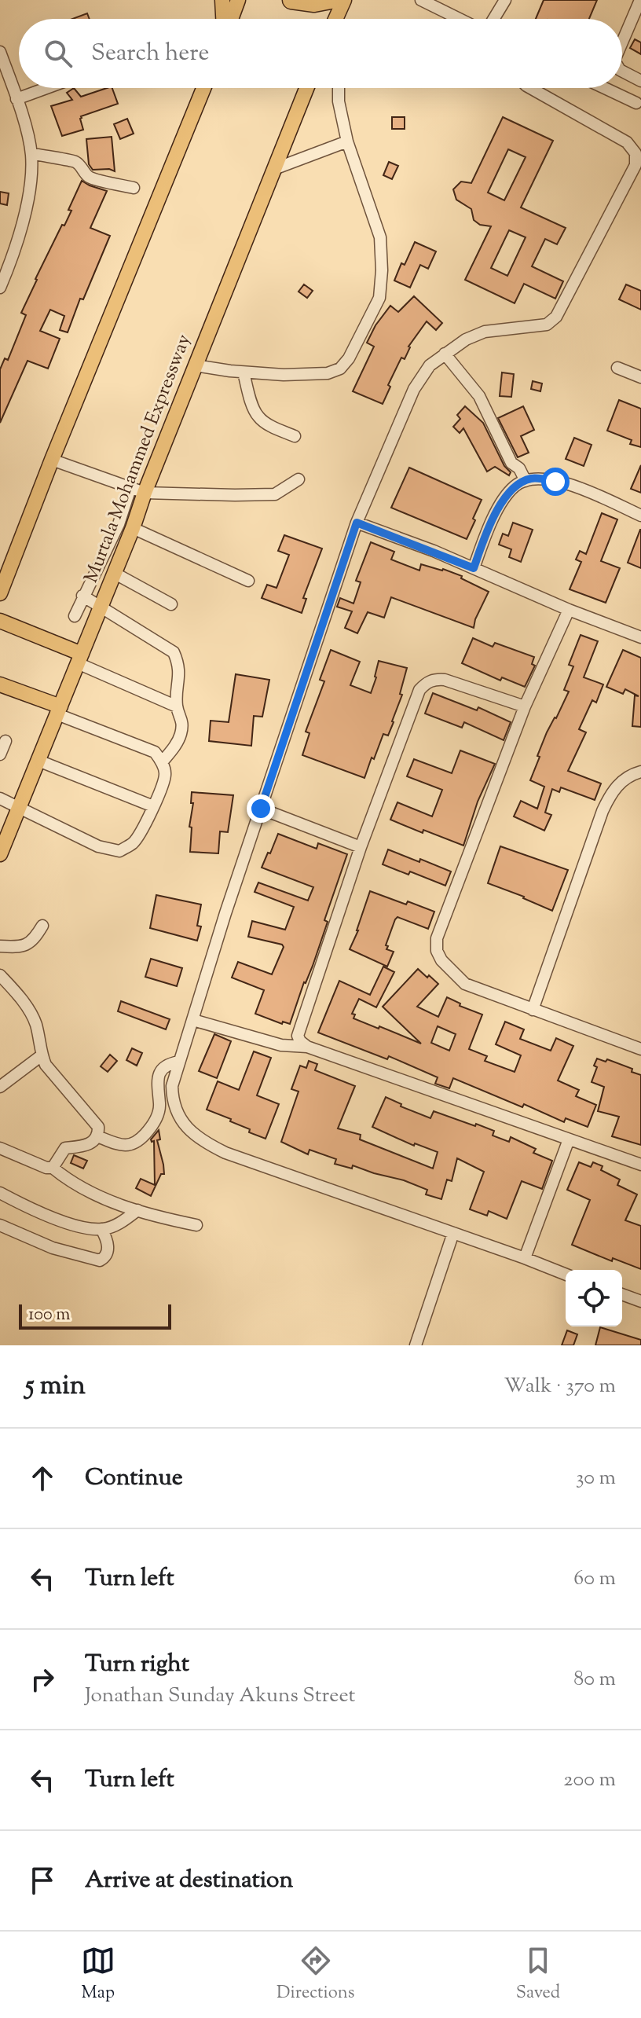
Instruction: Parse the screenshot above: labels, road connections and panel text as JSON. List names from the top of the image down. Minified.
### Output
{"streets":{"main road":["Murtala Mohammed Expressway"]},"scale_bar":"100 m","page":{"search":"Search here","scale":"100 m","heading":["5 min","Walk · 370 m"],"list":[["Continue","30 m"],["Turn left","60 m"],["Turn right","Jonathan Sunday Akuns Street","80 m"],["Turn left","200 m"],"Arrive at destination"],"nav":["Map","Directions","Saved"]}}
